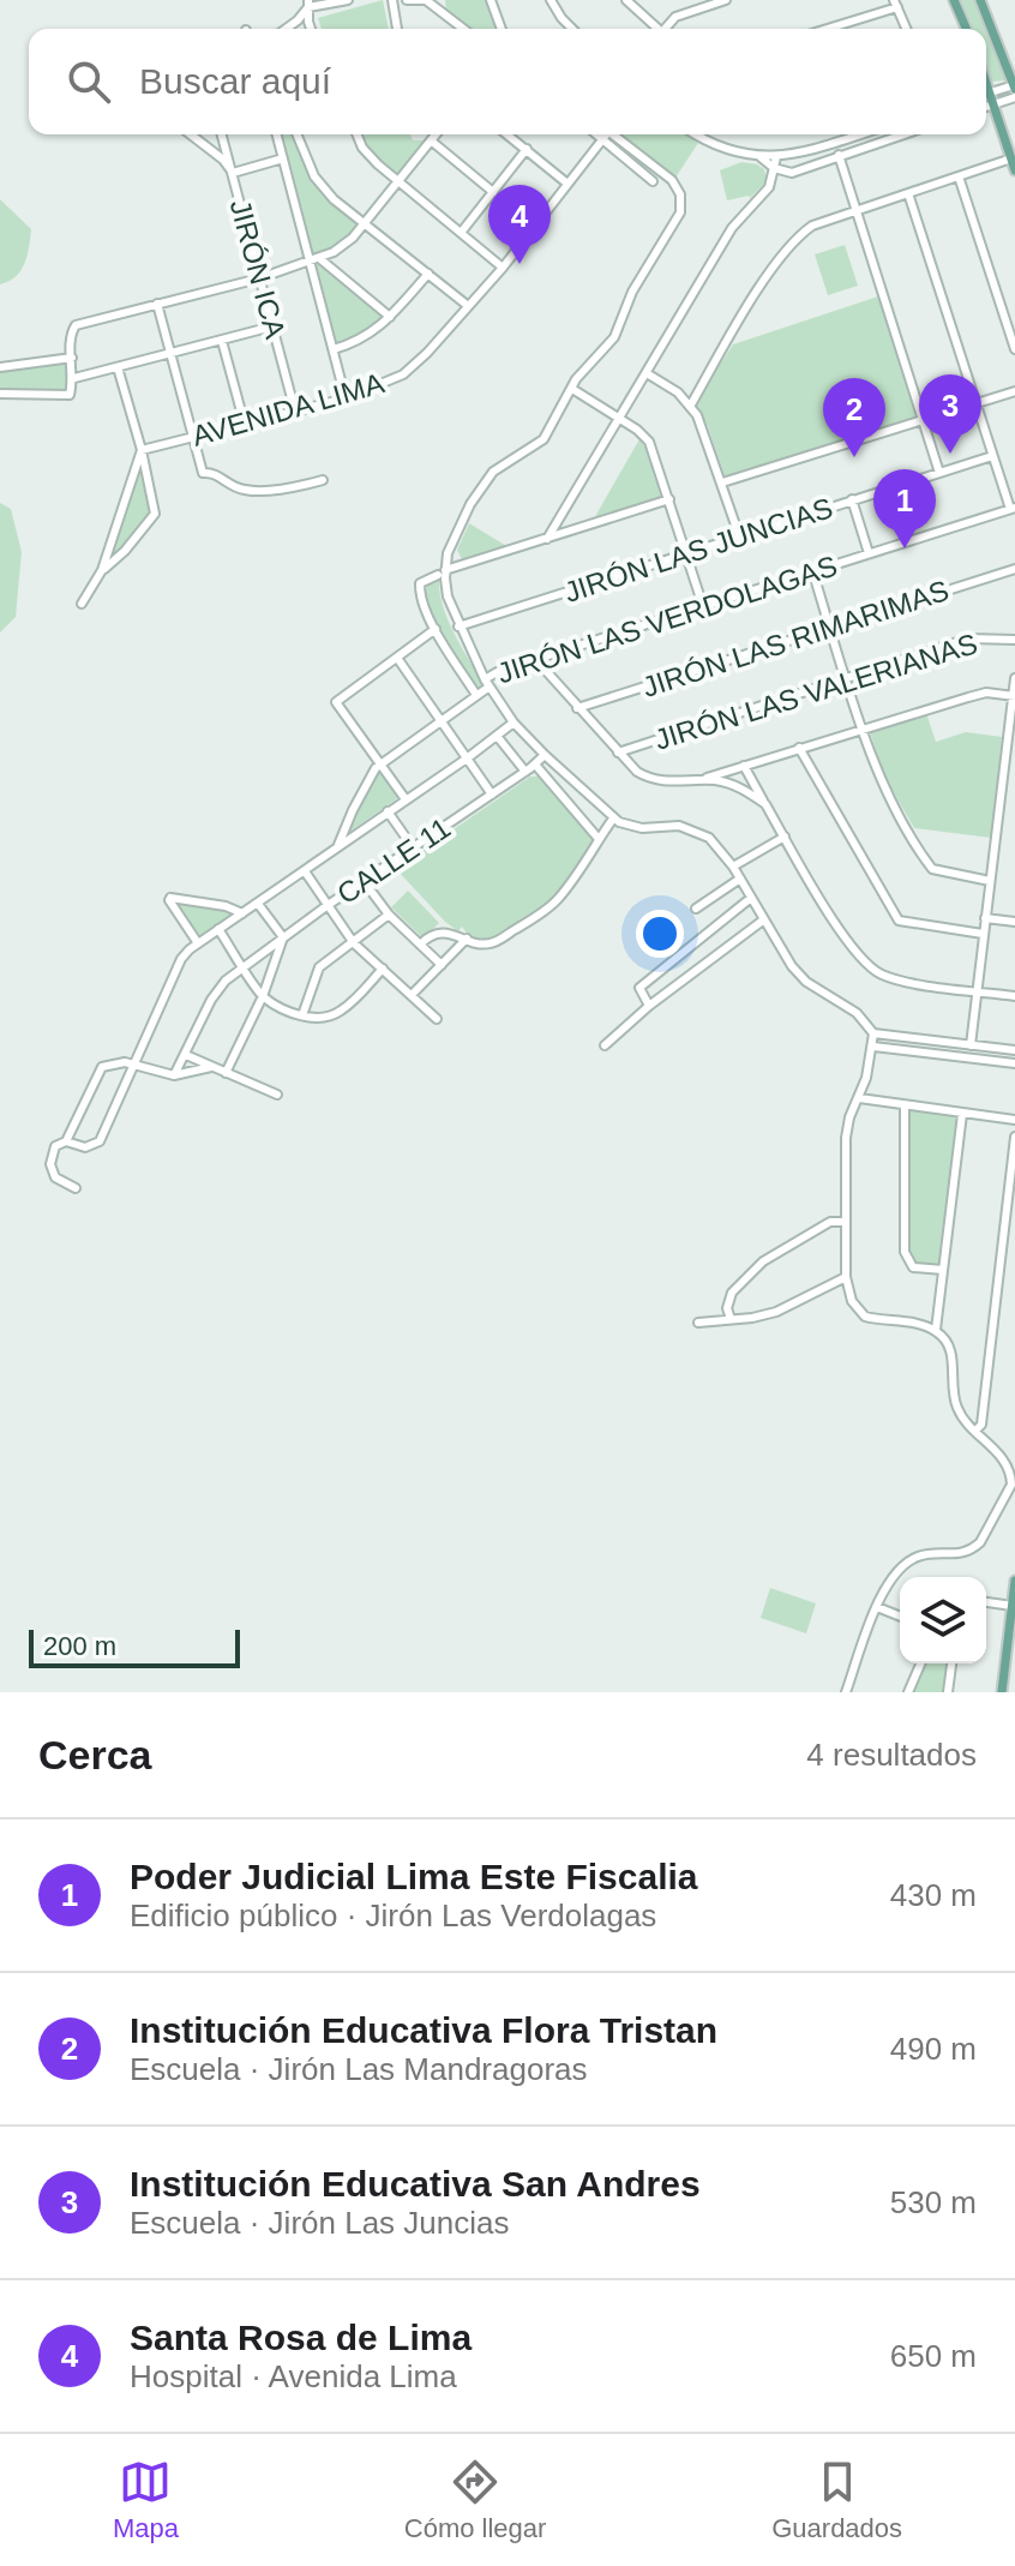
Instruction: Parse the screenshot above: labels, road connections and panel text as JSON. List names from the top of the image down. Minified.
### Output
{"streets":{"street":["JIRÓN ICA","AVENIDA LIMA","JIRÓN LAS JUNCIAS","JIRÓN LAS VERDOLAGAS","JIRÓN LAS RIMARIMAS","JIRÓN LAS VALERIANAS","CALLE 11"]},"crossings":[["JIRÓN ICA","AVENIDA LIMA"]],"scale_bar":"200 m","page":{"search":"Buscar aquí","pins":["4","3","2","1"],"scale":"200 m","heading":["Cerca","4 resultados"],"list":[{"mark":"1","name":"Poder Judicial Lima Este Fiscalia","note":"Edificio público · Jirón Las Verdolagas","value":"430 m"},{"mark":"2","name":"Institución Educativa Flora Tristan","note":"Escuela · Jirón Las Mandragoras","value":"490 m"},{"mark":"3","name":"Institución Educativa San Andres","note":"Escuela · Jirón Las Juncias","value":"530 m"},{"mark":"4","name":"Santa Rosa de Lima","note":"Hospital · Avenida Lima","value":"650 m"}],"nav":["Mapa","Cómo llegar","Guardados"]}}
